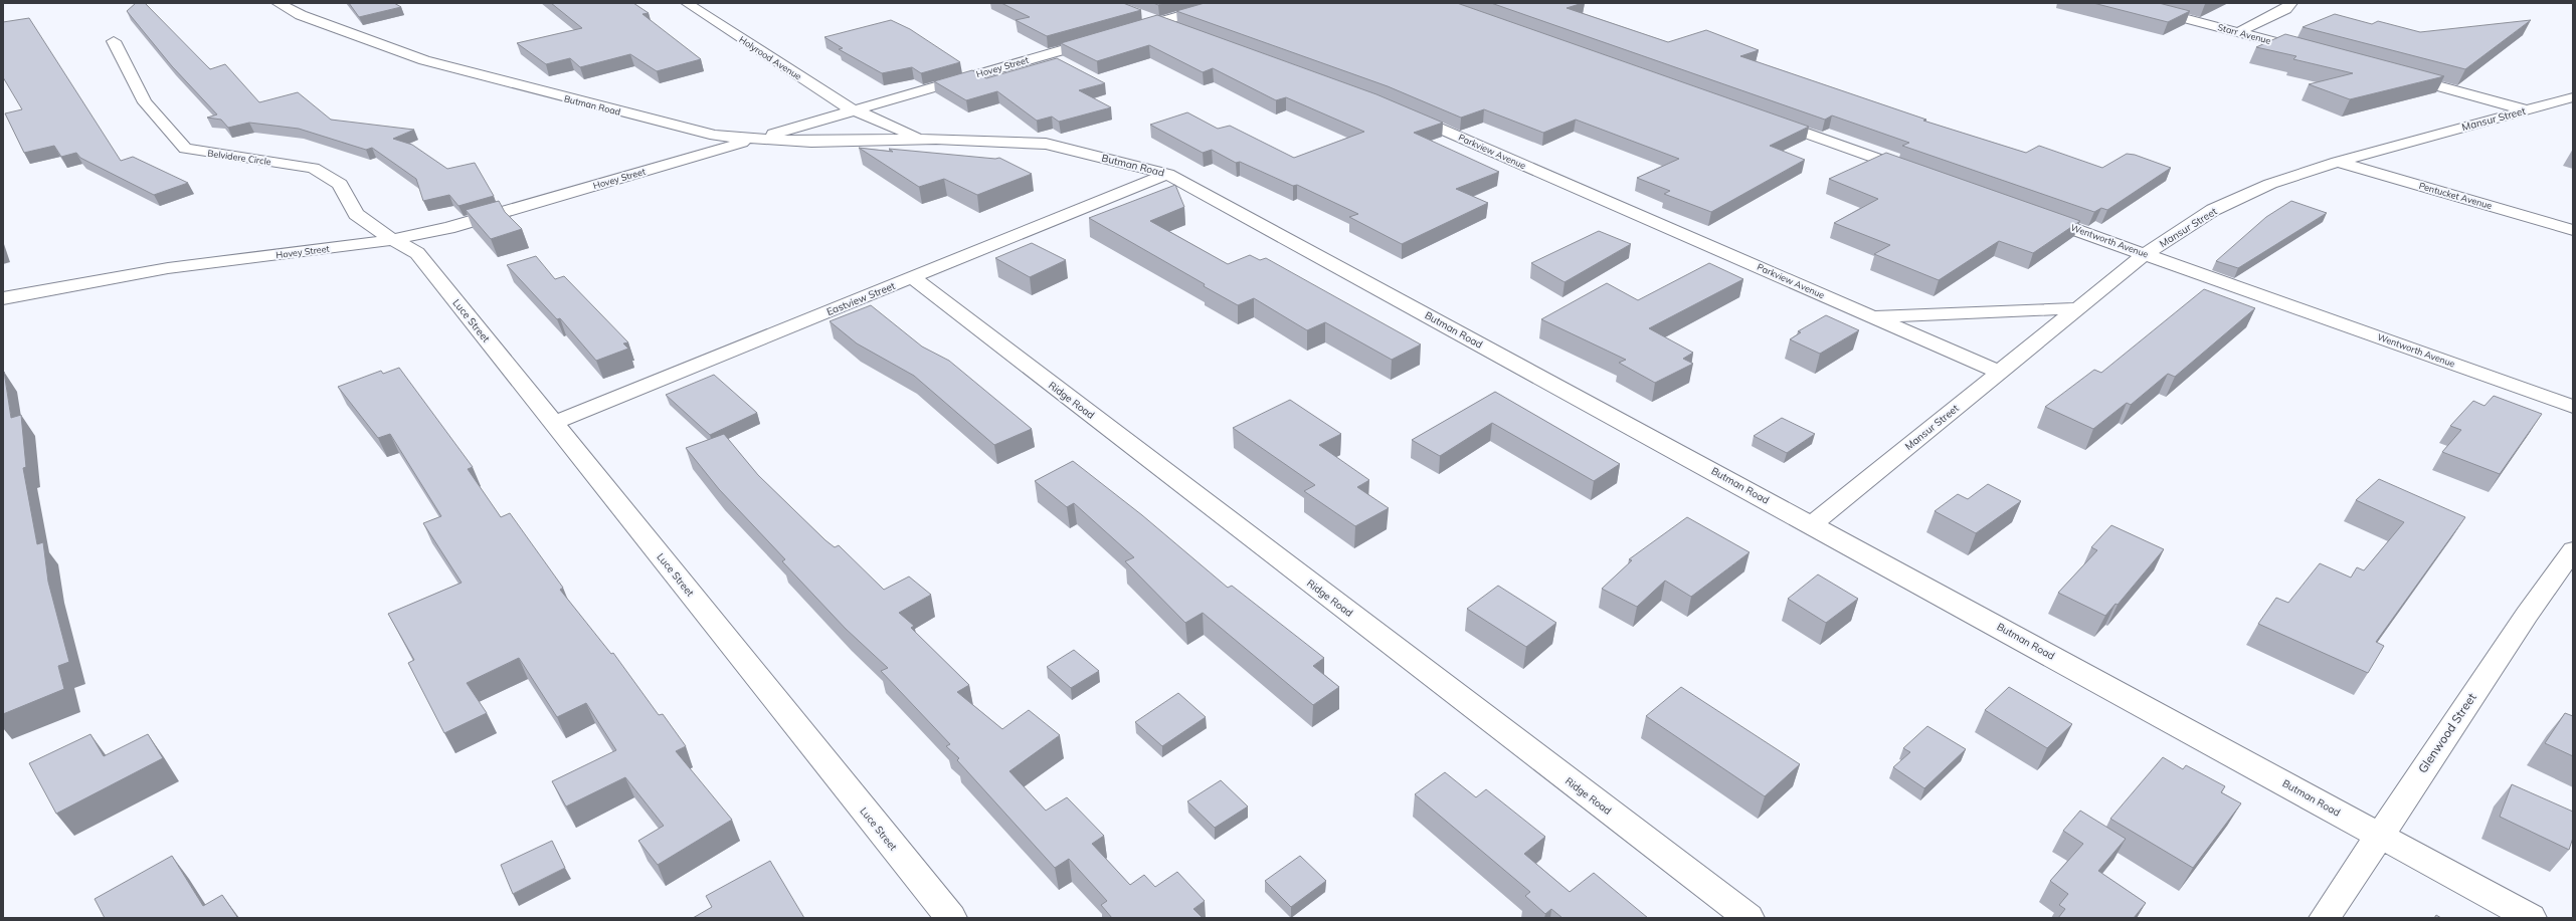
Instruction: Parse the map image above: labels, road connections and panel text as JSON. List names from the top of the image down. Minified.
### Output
{"streets":{"street":["Starr Avenue","Holyrood Avenue","Hovey Street","Butman Road","Mansur Street","Parkview Avenue","Belvidere Circle","Pentucket Avenue","Wentworth Avenue","Eastview Street","Luce Street","Ridge Road","Glenwood Street"]},"crossings":[["Holyrood Avenue","Hovey Street"],["Holyrood Avenue","Butman Road"],["Hovey Street","Butman Road"],["Hovey Street","Belvidere Circle"],["Hovey Street","Luce Street"],["Butman Road","Mansur Street"],["Butman Road","Eastview Street"],["Butman Road","Glenwood Street"],["Mansur Street","Parkview Avenue"],["Mansur Street","Pentucket Avenue"],["Mansur Street","Wentworth Avenue"],["Belvidere Circle","Luce Street"],["Eastview Street","Luce Street"],["Eastview Street","Ridge Road"]]}
